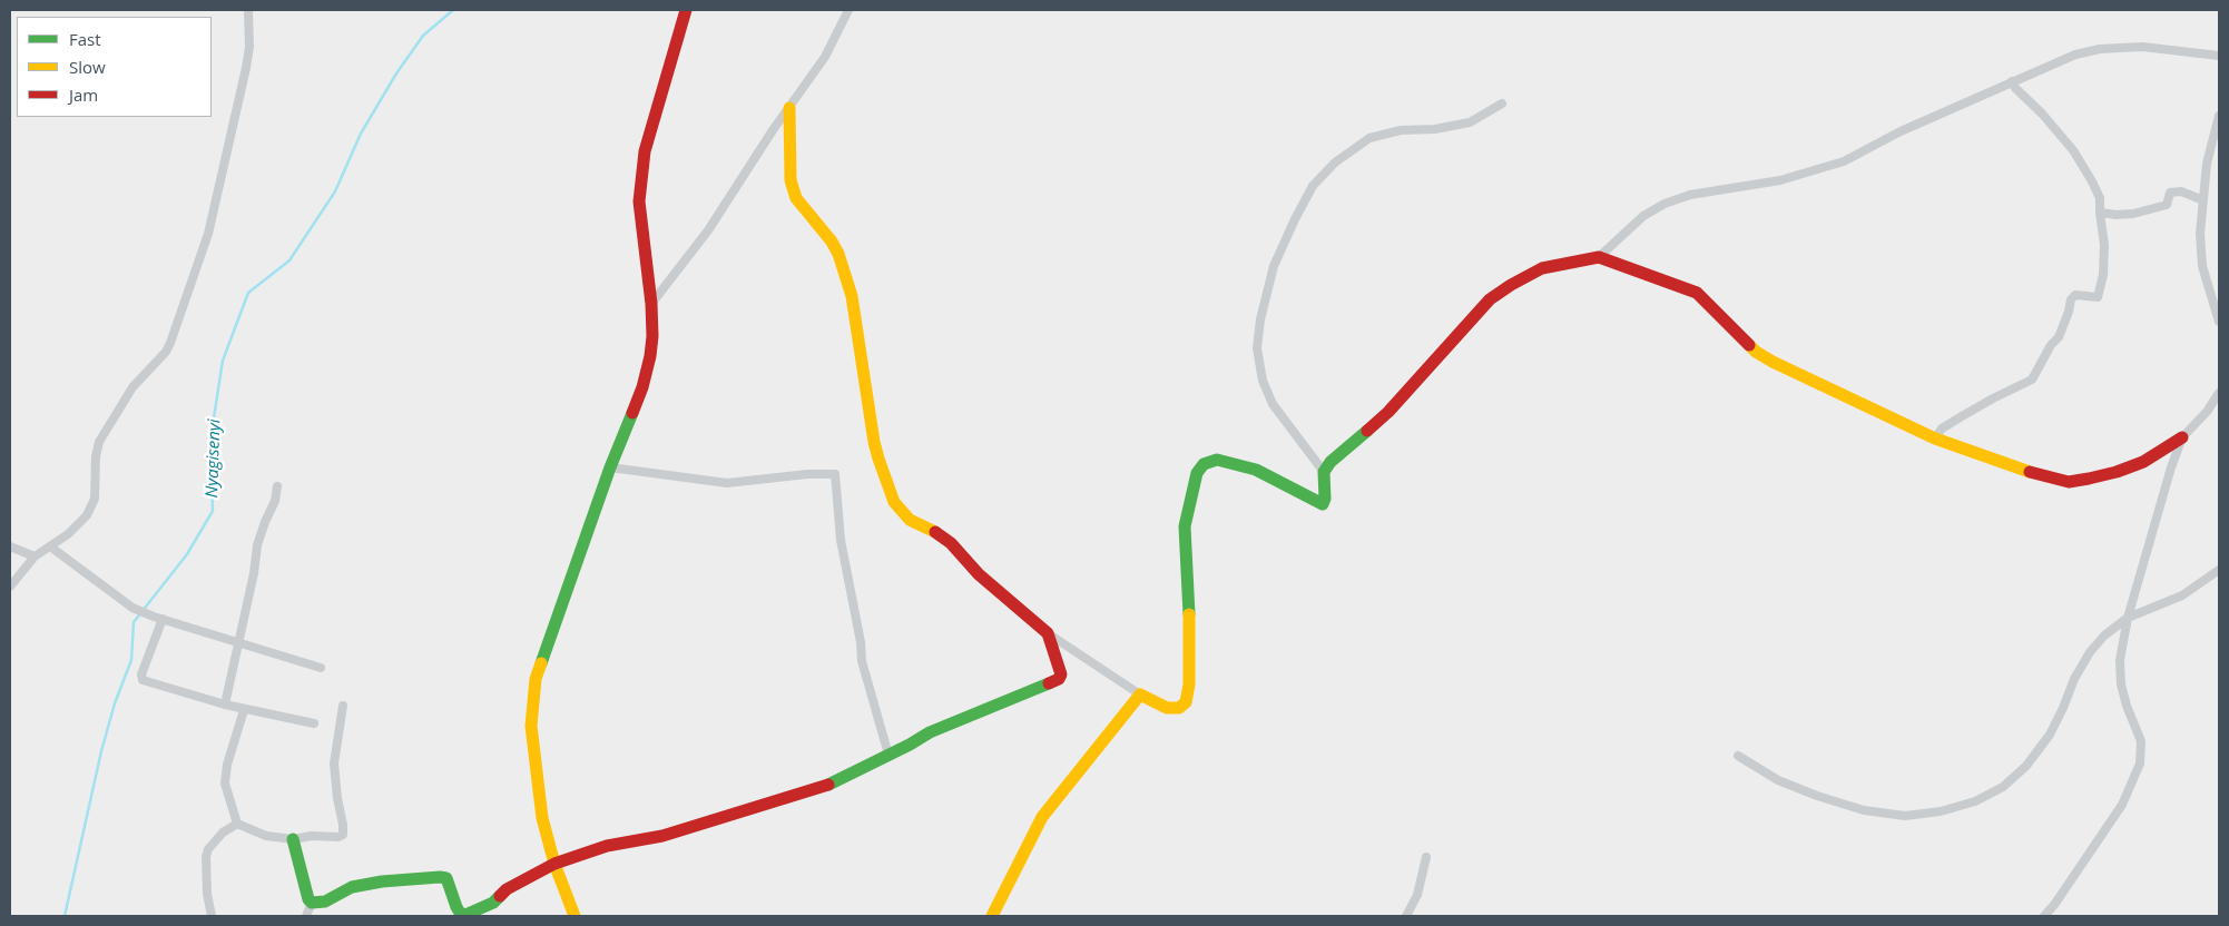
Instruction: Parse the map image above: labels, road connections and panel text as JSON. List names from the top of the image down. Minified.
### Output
{"water":["Nyagisenyi"],"legend":["Fast","Slow","Jam"]}
